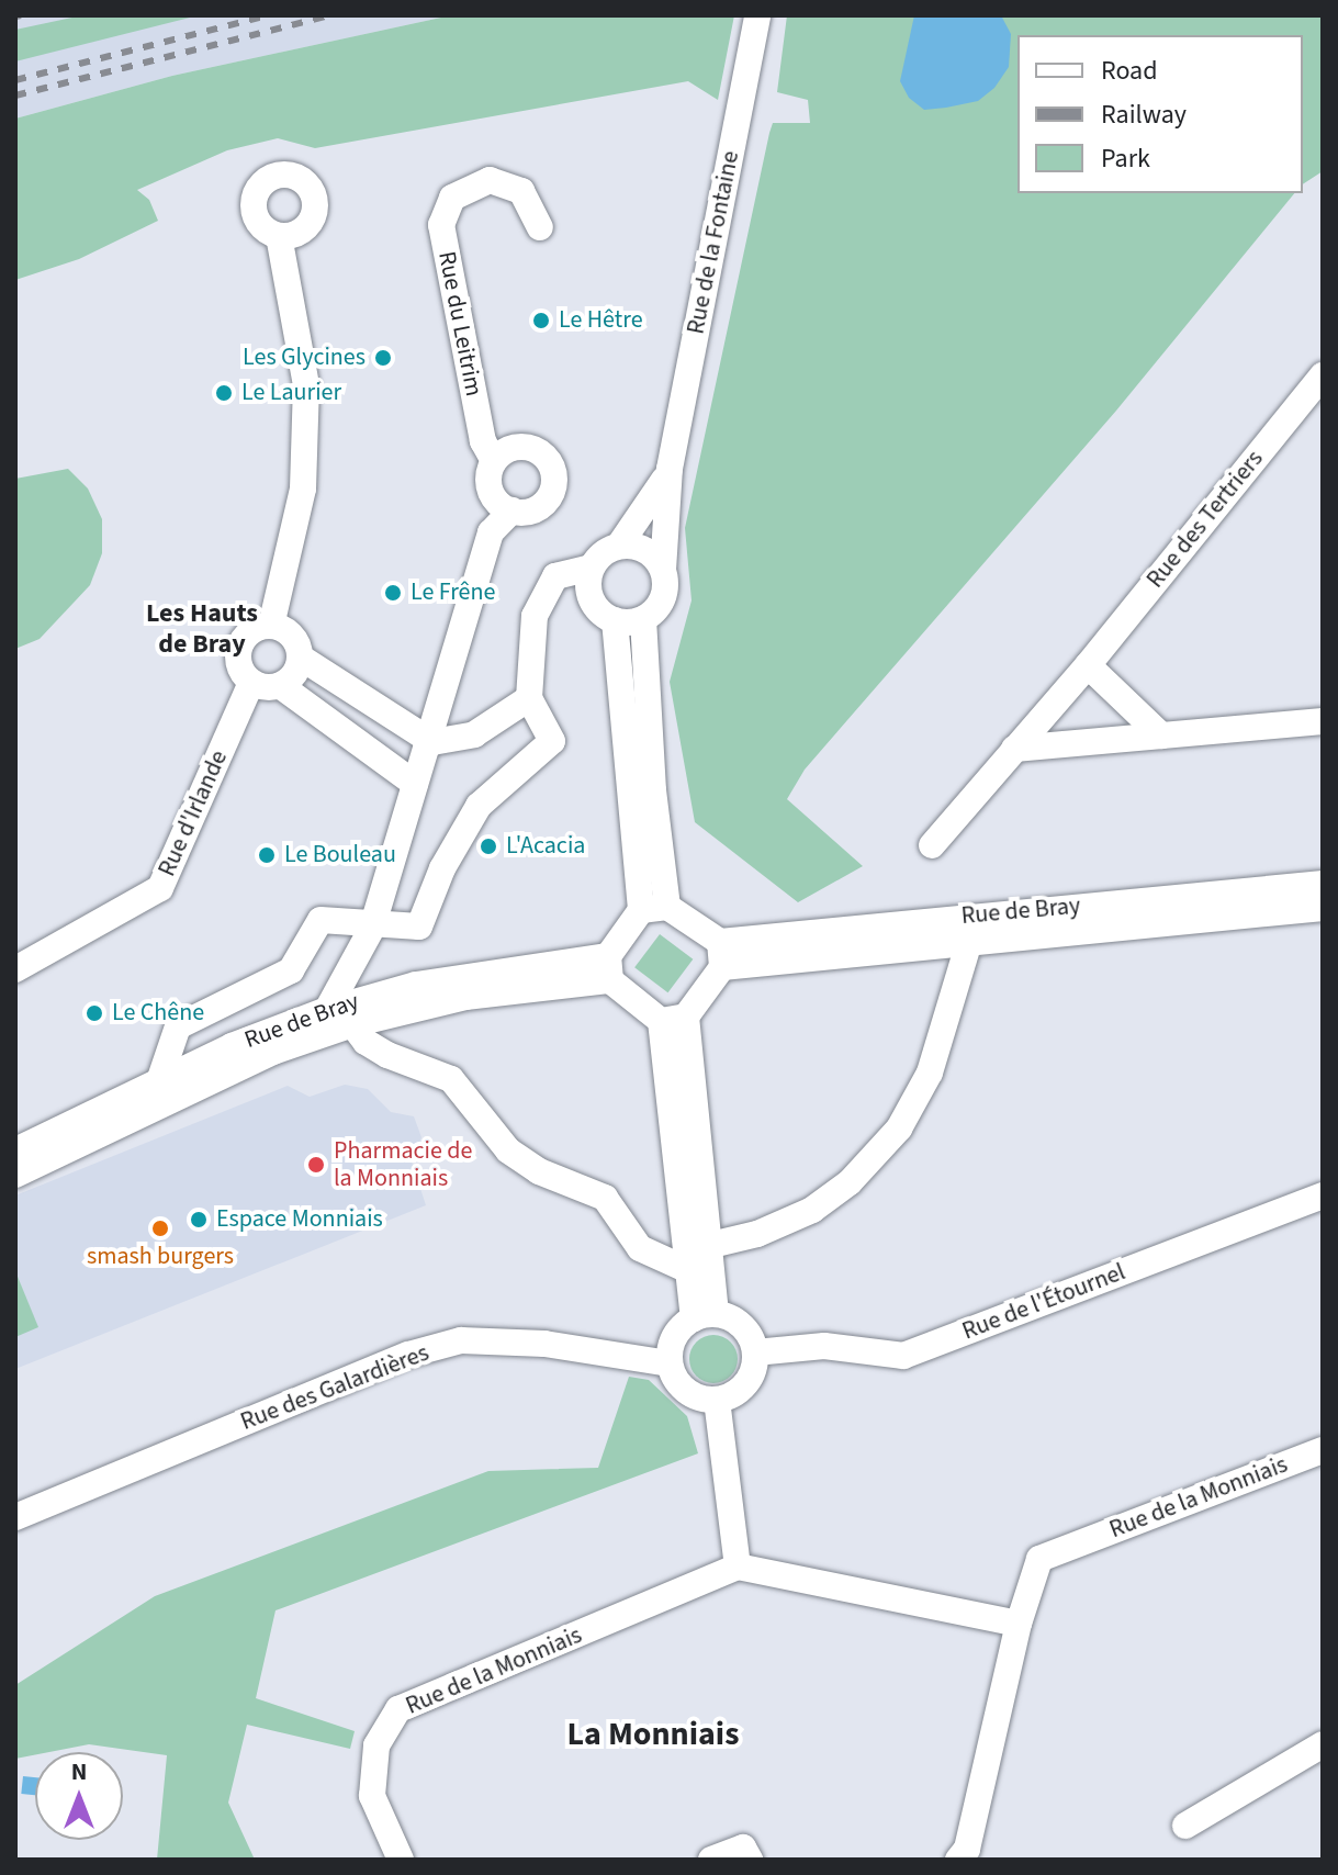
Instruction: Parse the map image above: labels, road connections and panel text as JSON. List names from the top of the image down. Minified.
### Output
{"streets":{"street":["Rue de la Fontaine","Rue du Leitrim","Rue des Tertriers","Rue d'Irlande","Rue de Bray","Rue de l'Étournel","Rue des Galardières","Rue de la Monniais"]},"crossings":[["Rue de l'Étournel","Rue des Galardières"]],"districts":["Les Hauts de Bray","La Monniais"],"places":["Le Hêtre","Les Glycines","Le Laurier","Le Frêne","L'Acacia","Le Bouleau","Le Chêne","Pharmacie de la Monniais","Espace Monniais","smash burgers"],"legend":["Road","Railway","Park"],"north":"top"}
